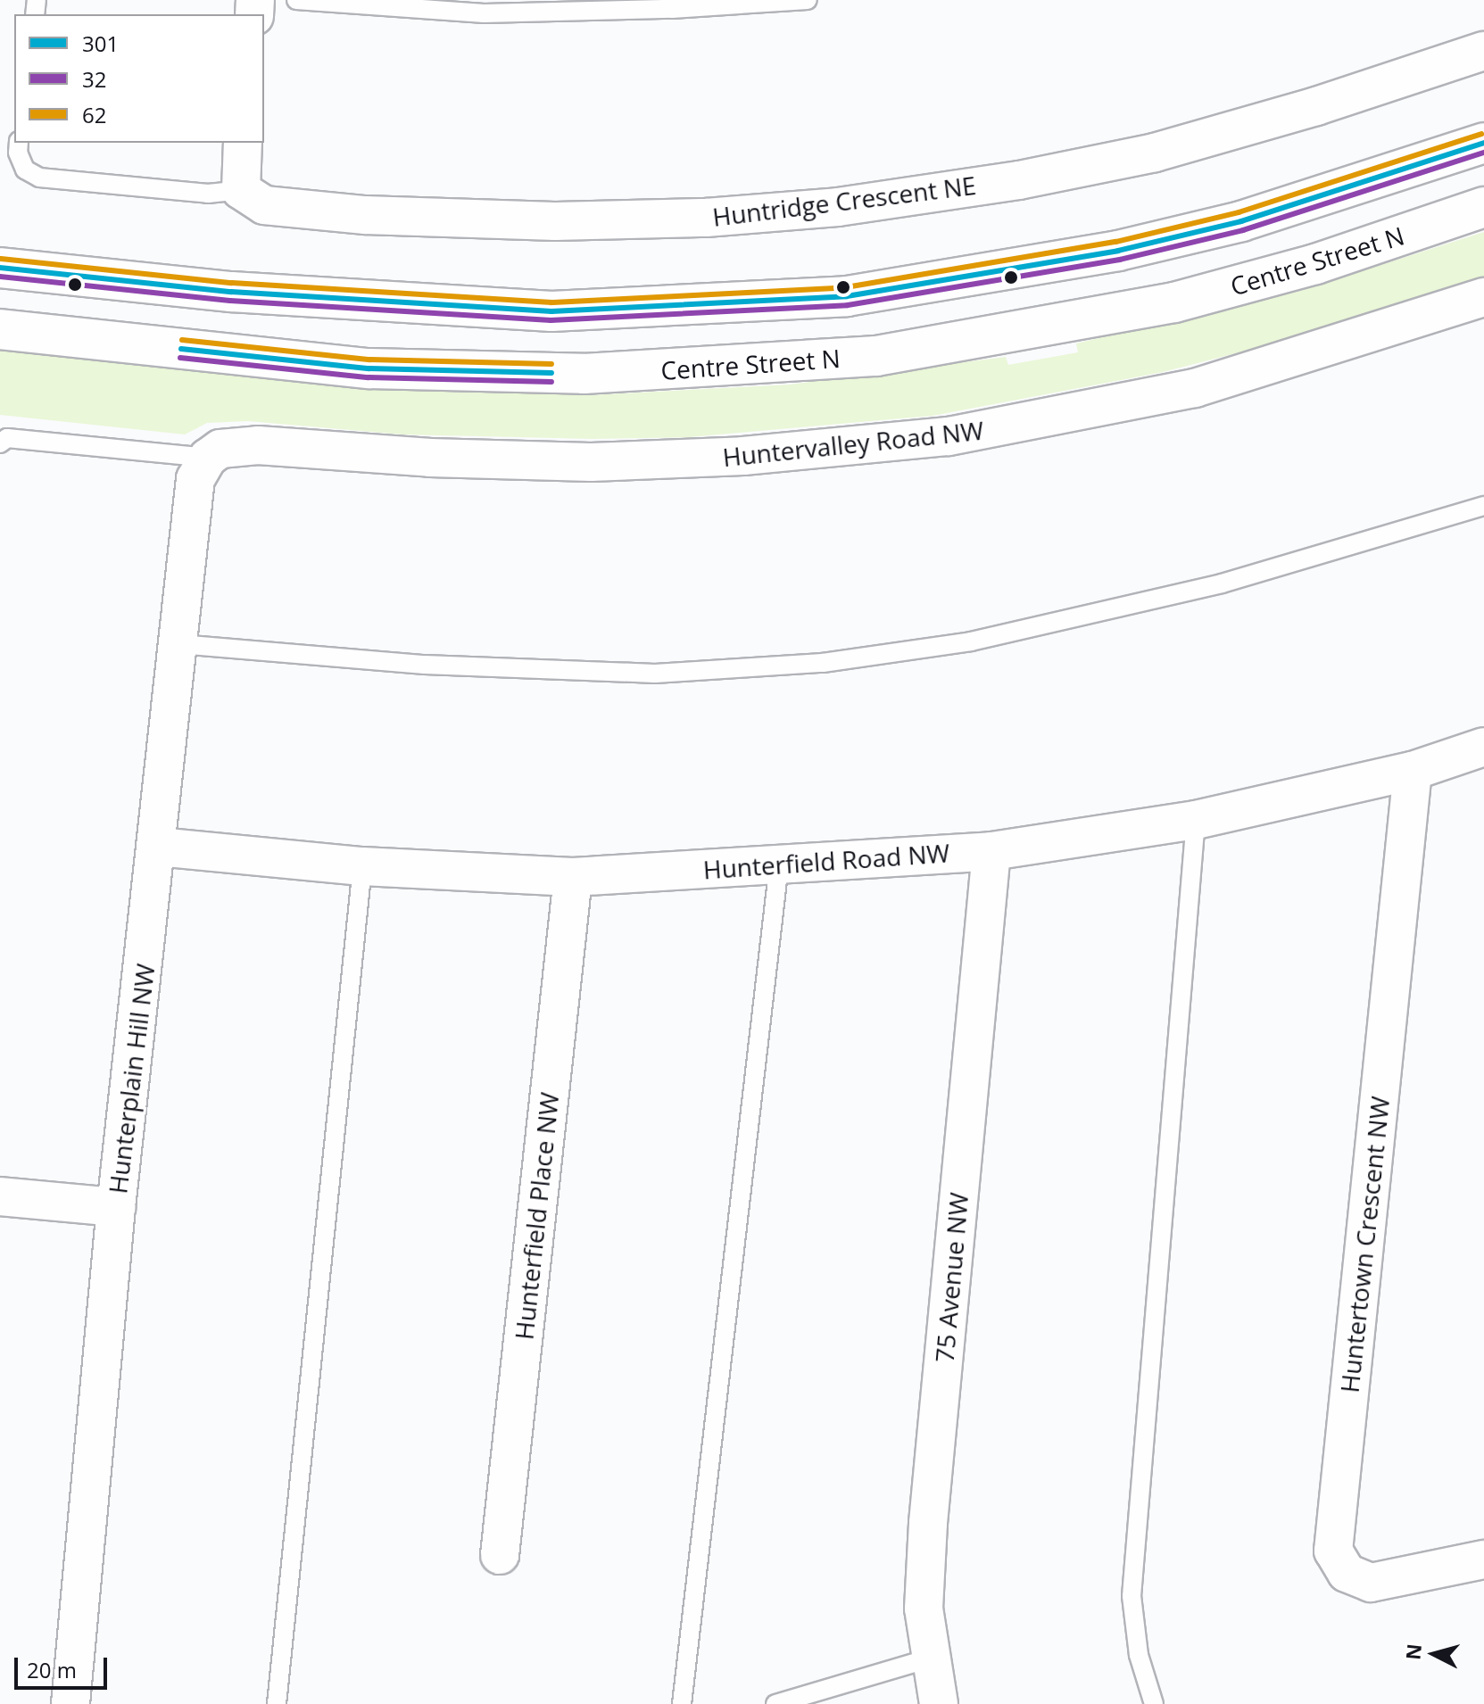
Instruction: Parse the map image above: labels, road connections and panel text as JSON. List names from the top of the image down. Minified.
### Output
{"streets":{"main road":["Centre Street N"],"street":["Huntridge Crescent NE","Huntervalley Road NW","Hunterfield Road NW","Hunterplain Hill NW","Hunterfield Place NW","Huntertown Crescent NW","75 Avenue NW"]},"crossings":[["Huntervalley Road NW","Hunterplain Hill NW"],["Hunterfield Road NW","Hunterplain Hill NW"],["Hunterfield Road NW","Hunterfield Place NW"],["Hunterfield Road NW","Huntertown Crescent NW"],["Hunterfield Road NW","75 Avenue NW"]],"lines":["transit line 62","transit line 301","transit line 32"],"legend":["301","32","62"],"scale_bar":"20 m","north":"left"}
